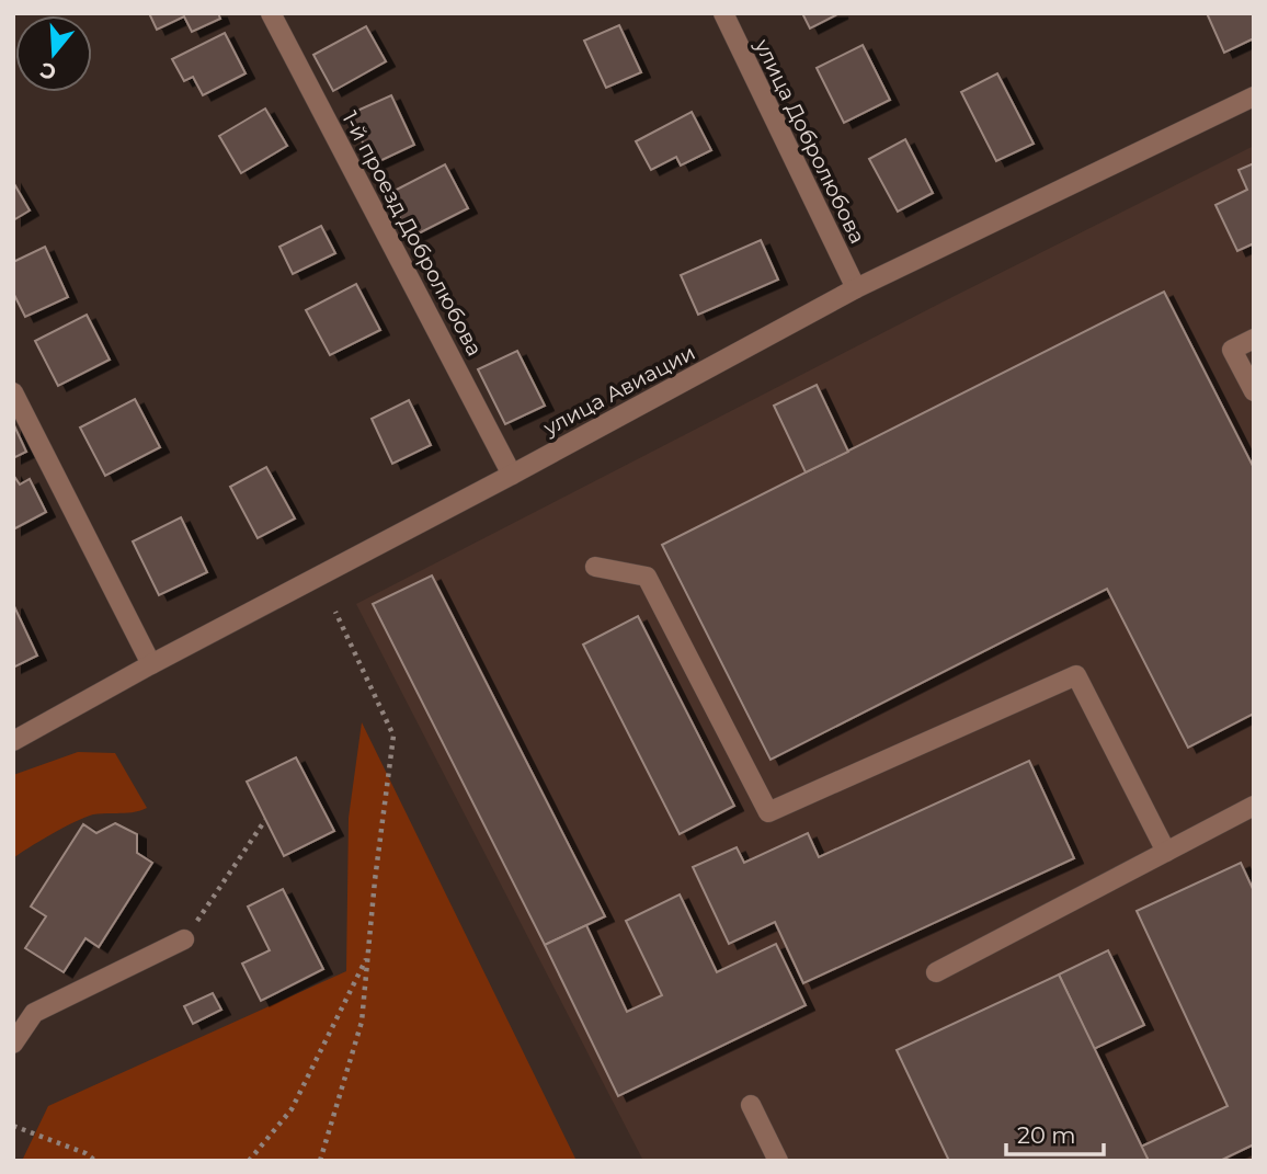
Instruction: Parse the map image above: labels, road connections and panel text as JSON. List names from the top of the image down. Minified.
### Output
{"streets":{"street":["улица Добролюбова","1-й проезд Добролюбова","улица Авиации"]},"crossings":[["улица Добролюбова","улица Авиации"],["1-й проезд Добролюбова","улица Авиации"]],"scale_bar":"20 m","north":"bottom"}
